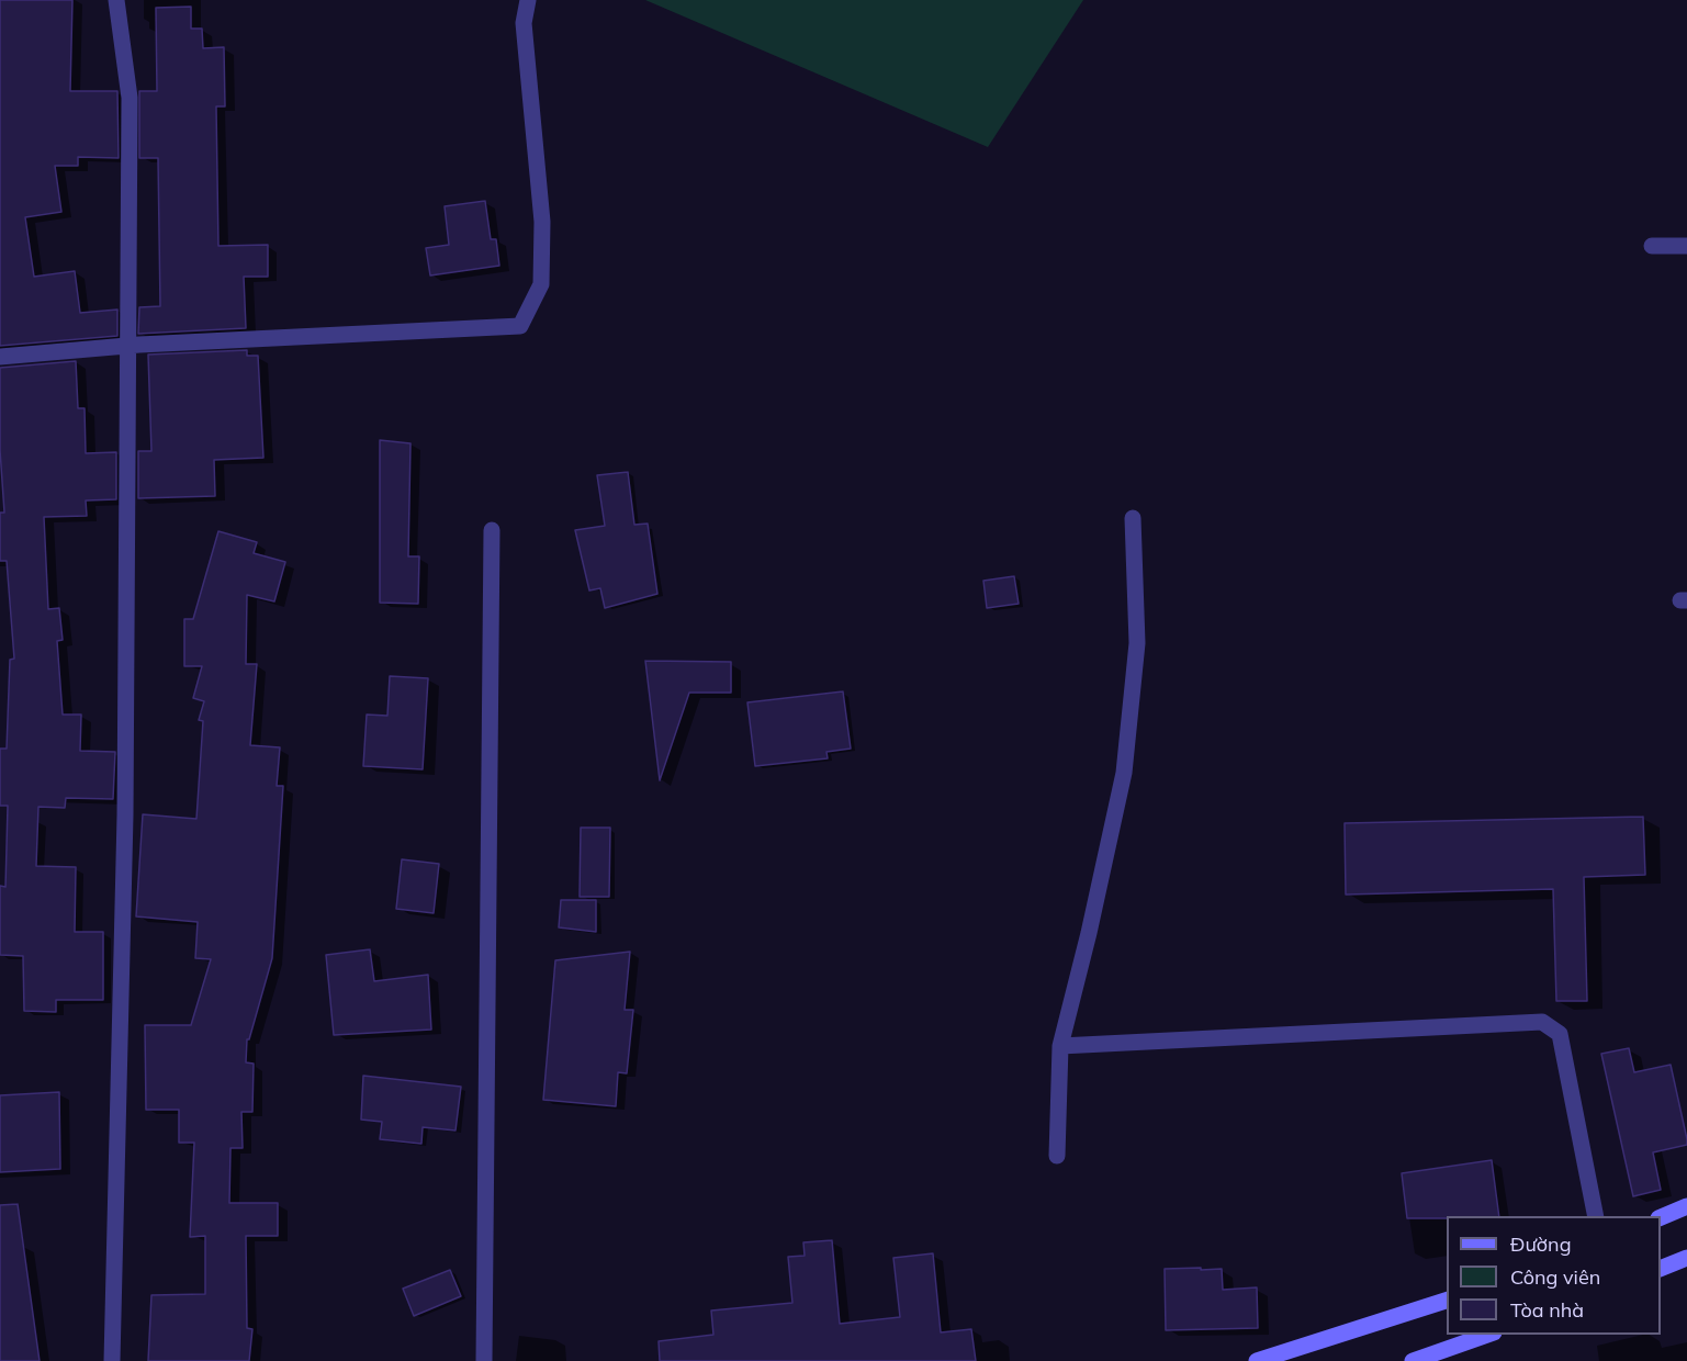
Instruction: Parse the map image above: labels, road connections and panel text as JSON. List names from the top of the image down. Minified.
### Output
{"legend":["Đường","Công viên","Tòa nhà"]}
